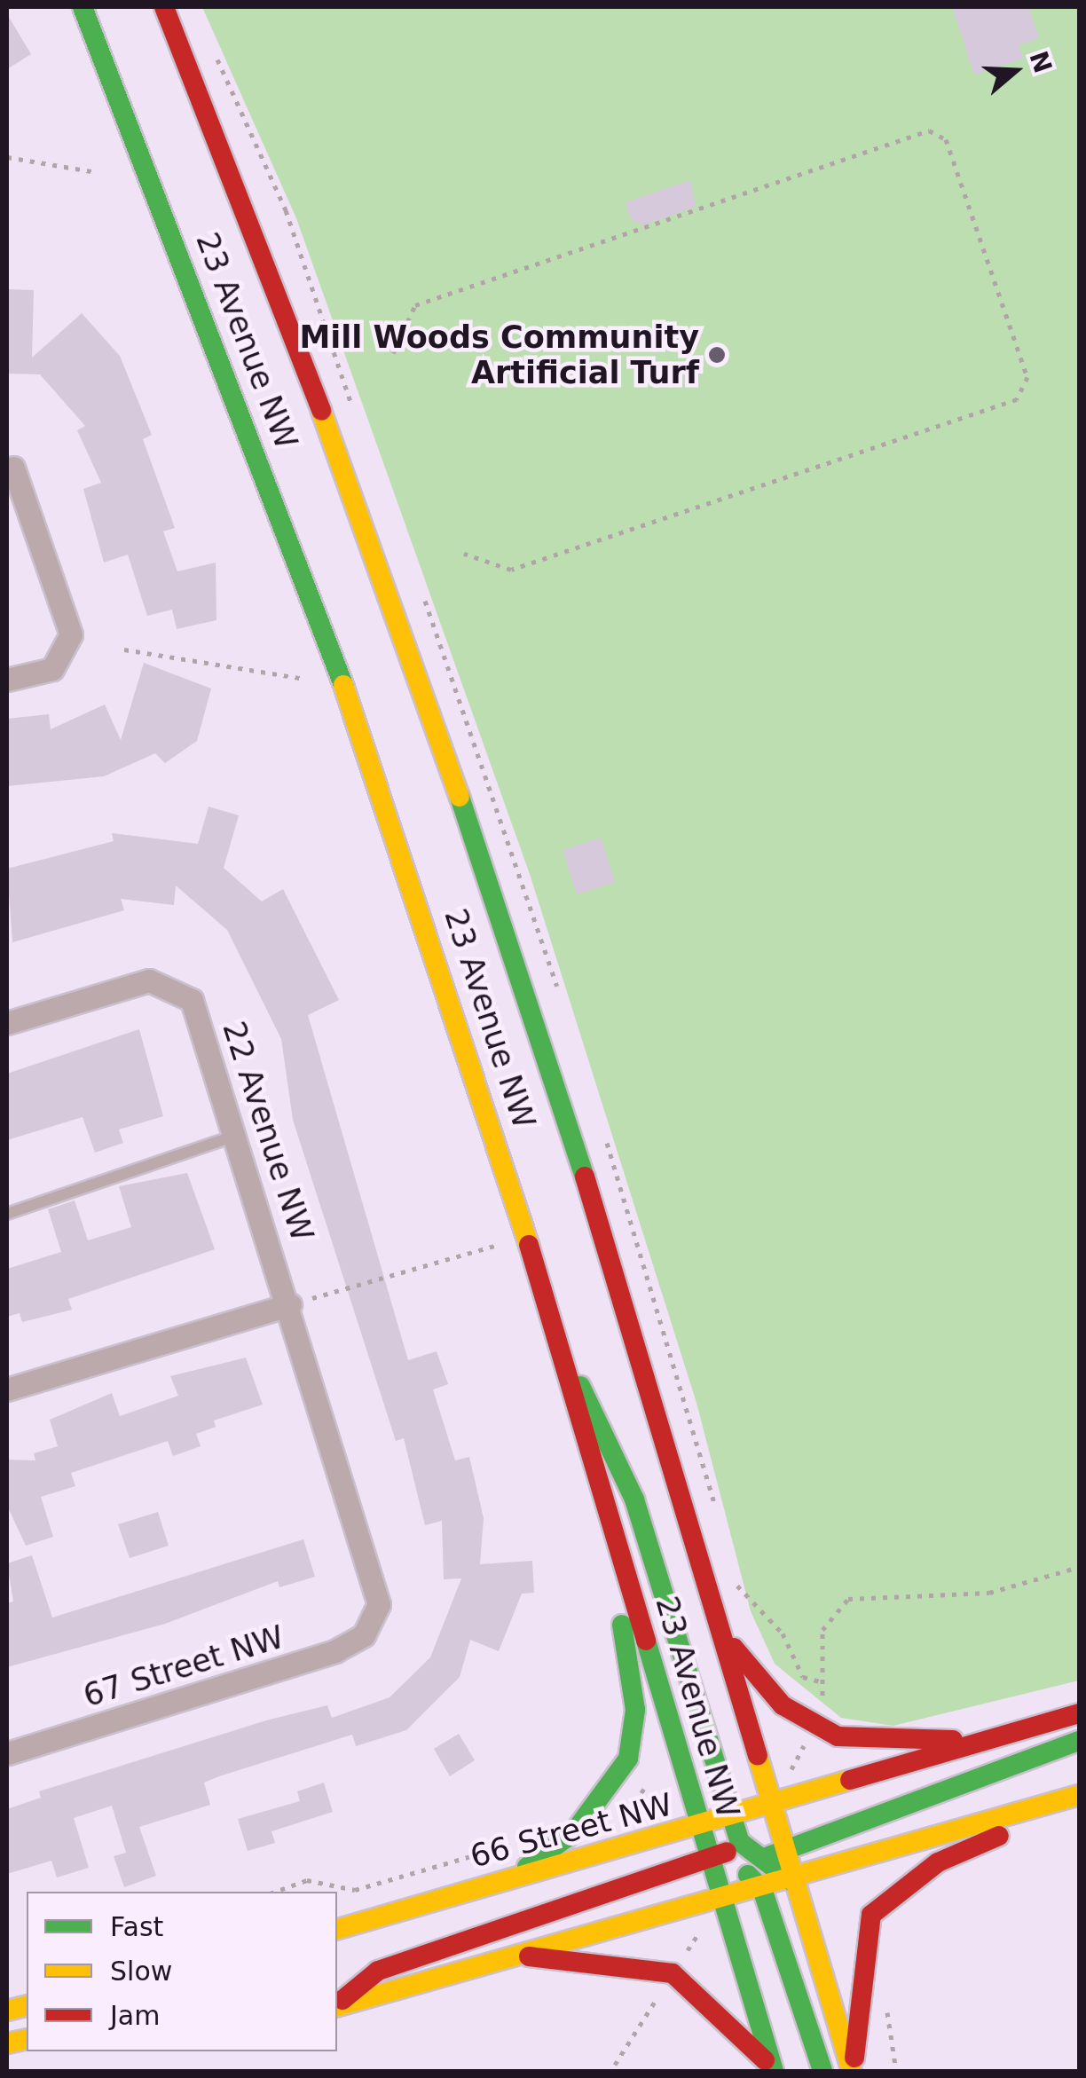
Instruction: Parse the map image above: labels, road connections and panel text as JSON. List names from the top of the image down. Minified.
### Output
{"streets":{"main road":["23 Avenue NW","66 Street NW"],"street":["22 Avenue NW","67 Street NW"]},"crossings":[["23 Avenue NW","66 Street NW"],["22 Avenue NW","67 Street NW"]],"places":["Mill Woods Community Artificial Turf"],"legend":["Fast","Slow","Jam"],"north":"right"}
